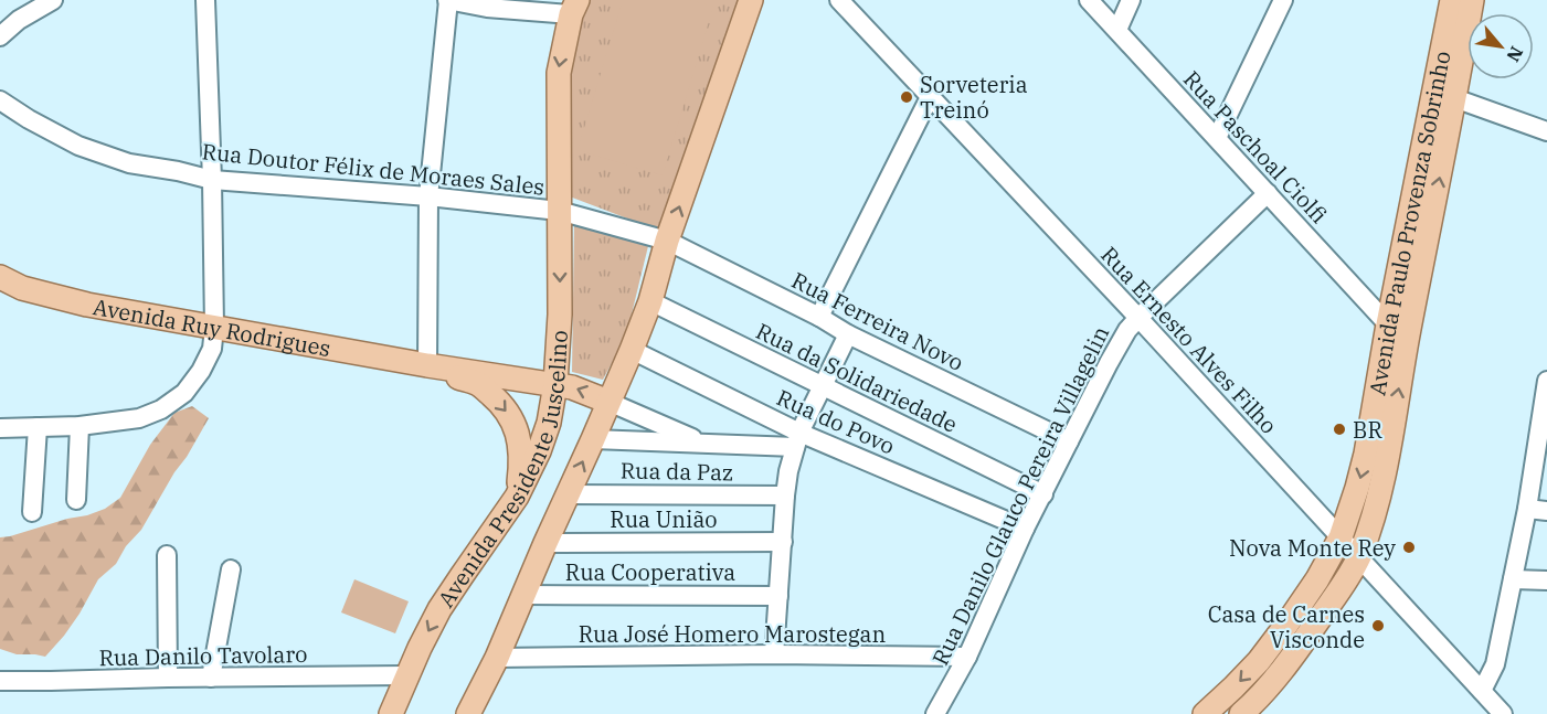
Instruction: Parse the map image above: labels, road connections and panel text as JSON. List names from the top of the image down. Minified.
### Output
{"streets":{"main road":["Avenida Paulo Provenza Sobrinho","Avenida Ruy Rodrigues","Avenida Presidente Juscelino"],"street":["Rua Paschoal Ciolfi","Rua Doutor Félix de Moraes Sales","Rua Ferreira Novo","Rua Ernesto Alves Filho","Rua da Solidariedade","Rua do Povo","Rua da Paz","Rua Danilo Glauco Pereira Villagelin","Rua União","Rua Cooperativa","Rua José Homero Marostegan","Rua Danilo Tavolaro"]},"crossings":[["Rua Paschoal Ciolfi","Avenida Paulo Provenza Sobrinho"],["Rua Paschoal Ciolfi","Rua Danilo Glauco Pereira Villagelin"],["Rua Doutor Félix de Moraes Sales","Avenida Presidente Juscelino"],["Avenida Paulo Provenza Sobrinho","Rua Ernesto Alves Filho"],["Rua Ferreira Novo","Rua Danilo Glauco Pereira Villagelin"],["Avenida Ruy Rodrigues","Avenida Presidente Juscelino"],["Rua Ernesto Alves Filho","Rua Danilo Glauco Pereira Villagelin"],["Rua da Solidariedade","Rua Danilo Glauco Pereira Villagelin"],["Rua do Povo","Rua Danilo Glauco Pereira Villagelin"],["Avenida Presidente Juscelino","Rua Danilo Tavolaro"],["Rua Danilo Glauco Pereira Villagelin","Rua José Homero Marostegan"]],"places":["Sorveteria Treinó","BR","Nova Monte Rey","Casa de Carnes Visconde"],"north":"bottom right"}
